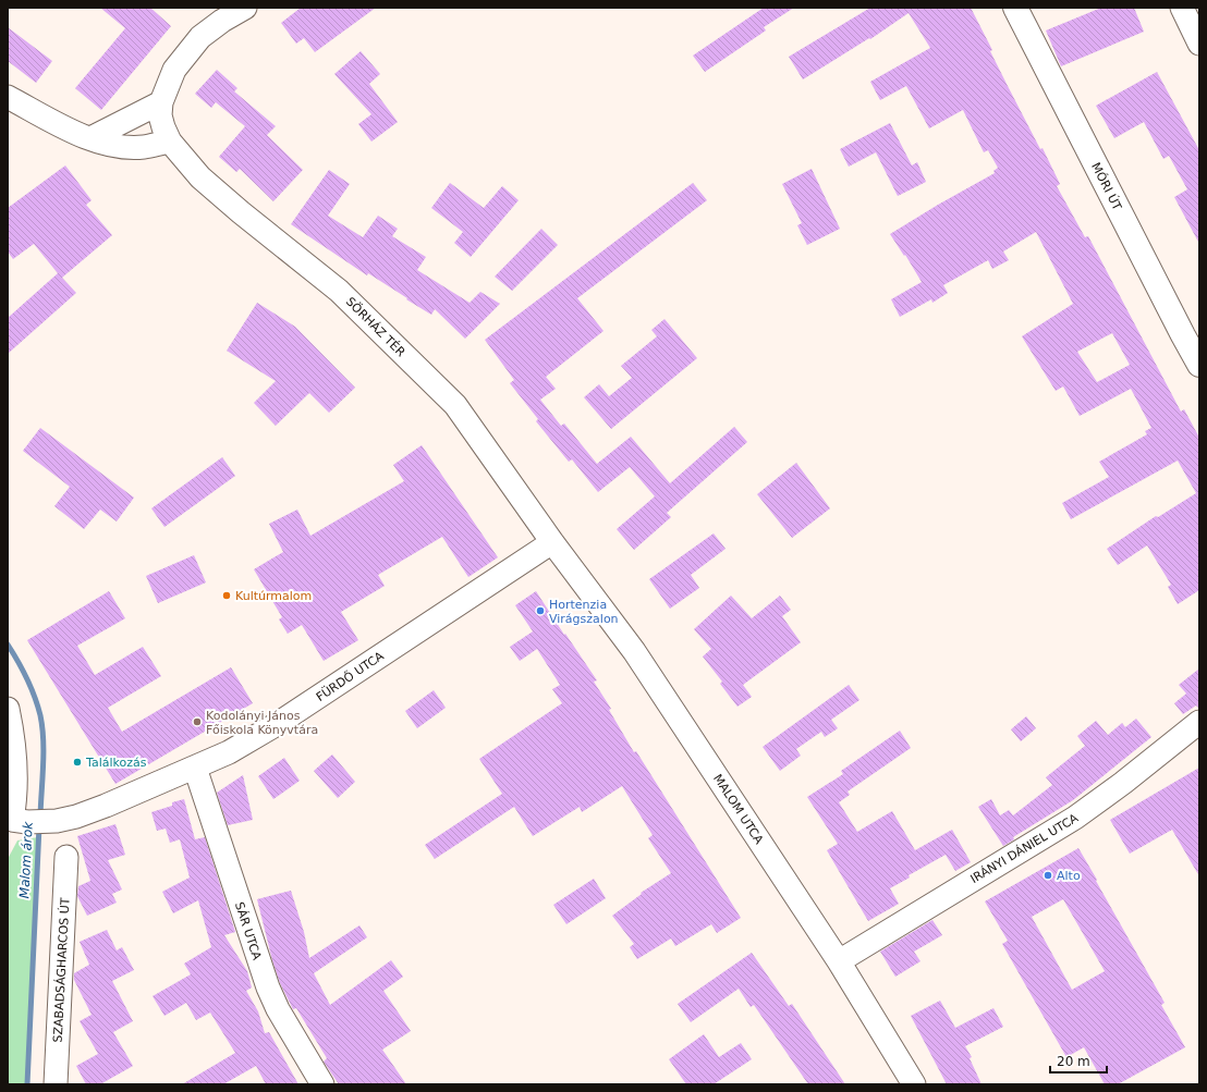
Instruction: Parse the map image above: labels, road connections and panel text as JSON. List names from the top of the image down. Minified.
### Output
{"streets":{"main road":["MÓRI ÚT"],"street":["SÖRHÁZ TÉR","FÜRDŐ UTCA","MALOM UTCA","IRÁNYI DÁNIEL UTCA","SÁR UTCA","SZABADSÁGHARCOS ÚT"]},"crossings":[["SÖRHÁZ TÉR","FÜRDŐ UTCA"],["SÖRHÁZ TÉR","MALOM UTCA"],["FÜRDŐ UTCA","MALOM UTCA"],["FÜRDŐ UTCA","SÁR UTCA"],["MALOM UTCA","IRÁNYI DÁNIEL UTCA"]],"water":["Malom árok"],"places":["Kultúrmalom","Hortenzia Virágszalon","Kodolányi János Főiskola Könyvtára","Találkozás","Alto"],"scale_bar":"20 m"}
